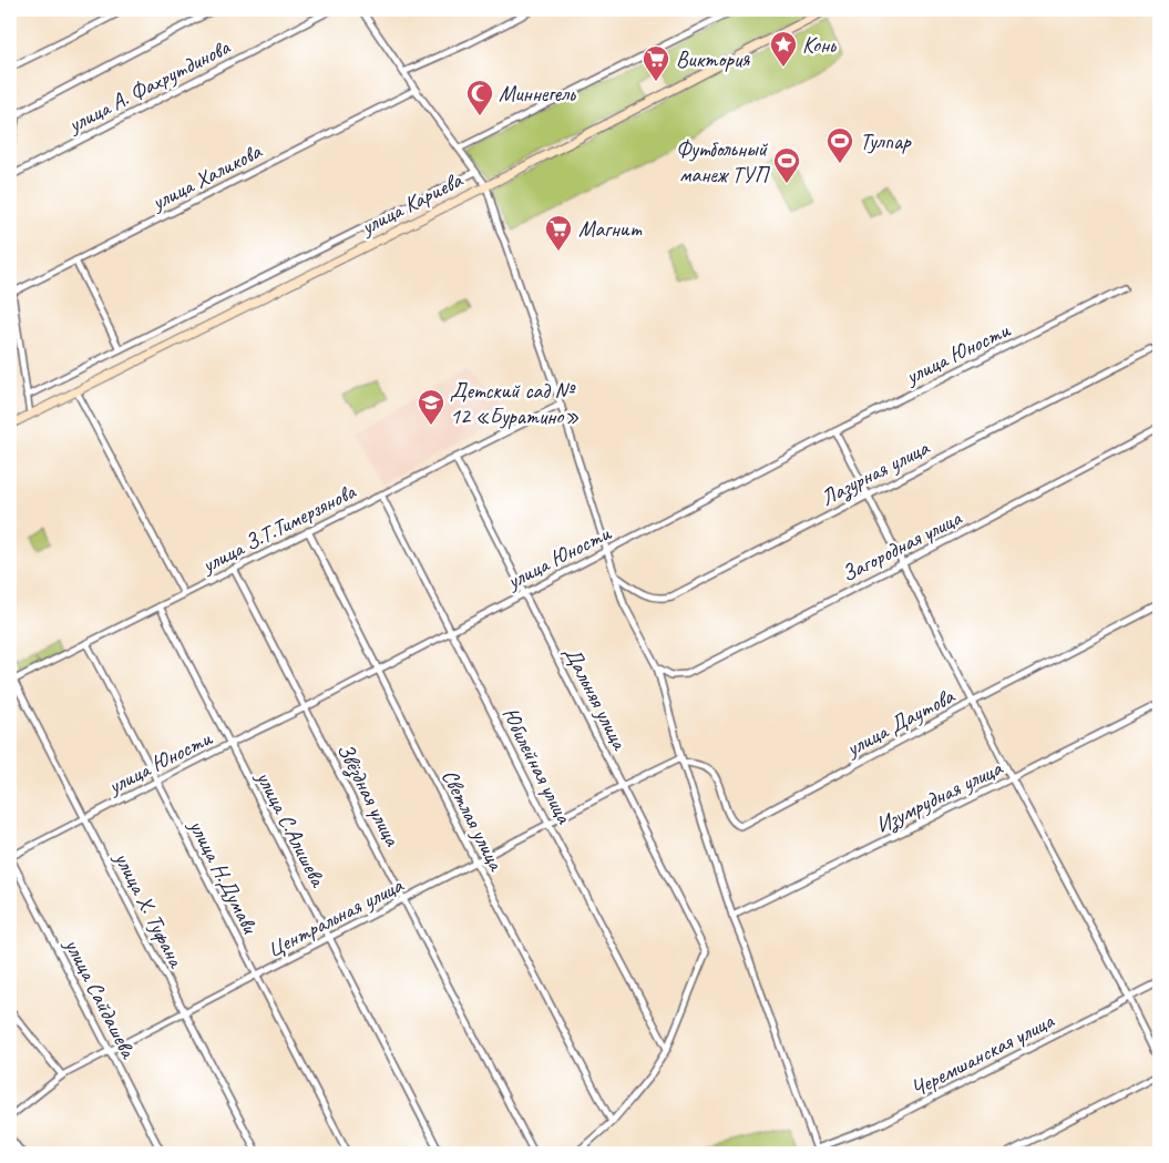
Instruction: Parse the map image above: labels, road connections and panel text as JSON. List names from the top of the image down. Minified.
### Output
{"streets":{"main road":["улица Кариева"],"street":["улица А. Фахрутдинова","улица Халикова","улица Юности","Лазурная улица","улица З.Т.Тимерзянова","Загородная улица","Дальняя улица","улица Даутова","Юбилейная улица","Звёздная улица","Изумрудная улица","Светлая улица","улица С.Алишева","улица Н.Думави","улица Х. Туфана","Центральная улица","улица Сайдашева","Черемшанская улица"]},"crossings":[["улица Юности","Дальняя улица"],["улица Юности","Юбилейная улица"],["улица Юности","Звёздная улица"],["улица Юности","Светлая улица"],["улица Юности","улица С.Алишева"],["улица Юности","улица Н.Думави"],["улица Юности","улица Х. Туфана"],["улица Юности","улица Сайдашева"],["улица З.Т.Тимерзянова","Дальняя улица"],["улица З.Т.Тимерзянова","Юбилейная улица"],["улица З.Т.Тимерзянова","Звёздная улица"],["улица З.Т.Тимерзянова","Светлая улица"],["улица З.Т.Тимерзянова","улица С.Алишева"],["улица З.Т.Тимерзянова","улица Н.Думави"],["улица З.Т.Тимерзянова","улица Х. Туфана"],["Дальняя улица","Юбилейная улица"],["Дальняя улица","Центральная улица"],["улица Даутова","Центральная улица"],["Юбилейная улица","Центральная улица"],["Звёздная улица","Центральная улица"],["Светлая улица","Центральная улица"],["улица С.Алишева","Центральная улица"],["улица Н.Думави","Центральная улица"],["улица Х. Туфана","Центральная улица"],["Центральная улица","улица Сайдашева"]],"places":{"place":["Конь"],"supermarket":["Виктория","Магнит"],"mosque":["Миннегель"],"sports":["Тулпар","Футбольный манеж ТУП"],"school or university":["Детский сад № 12 «Буратино»"]}}
